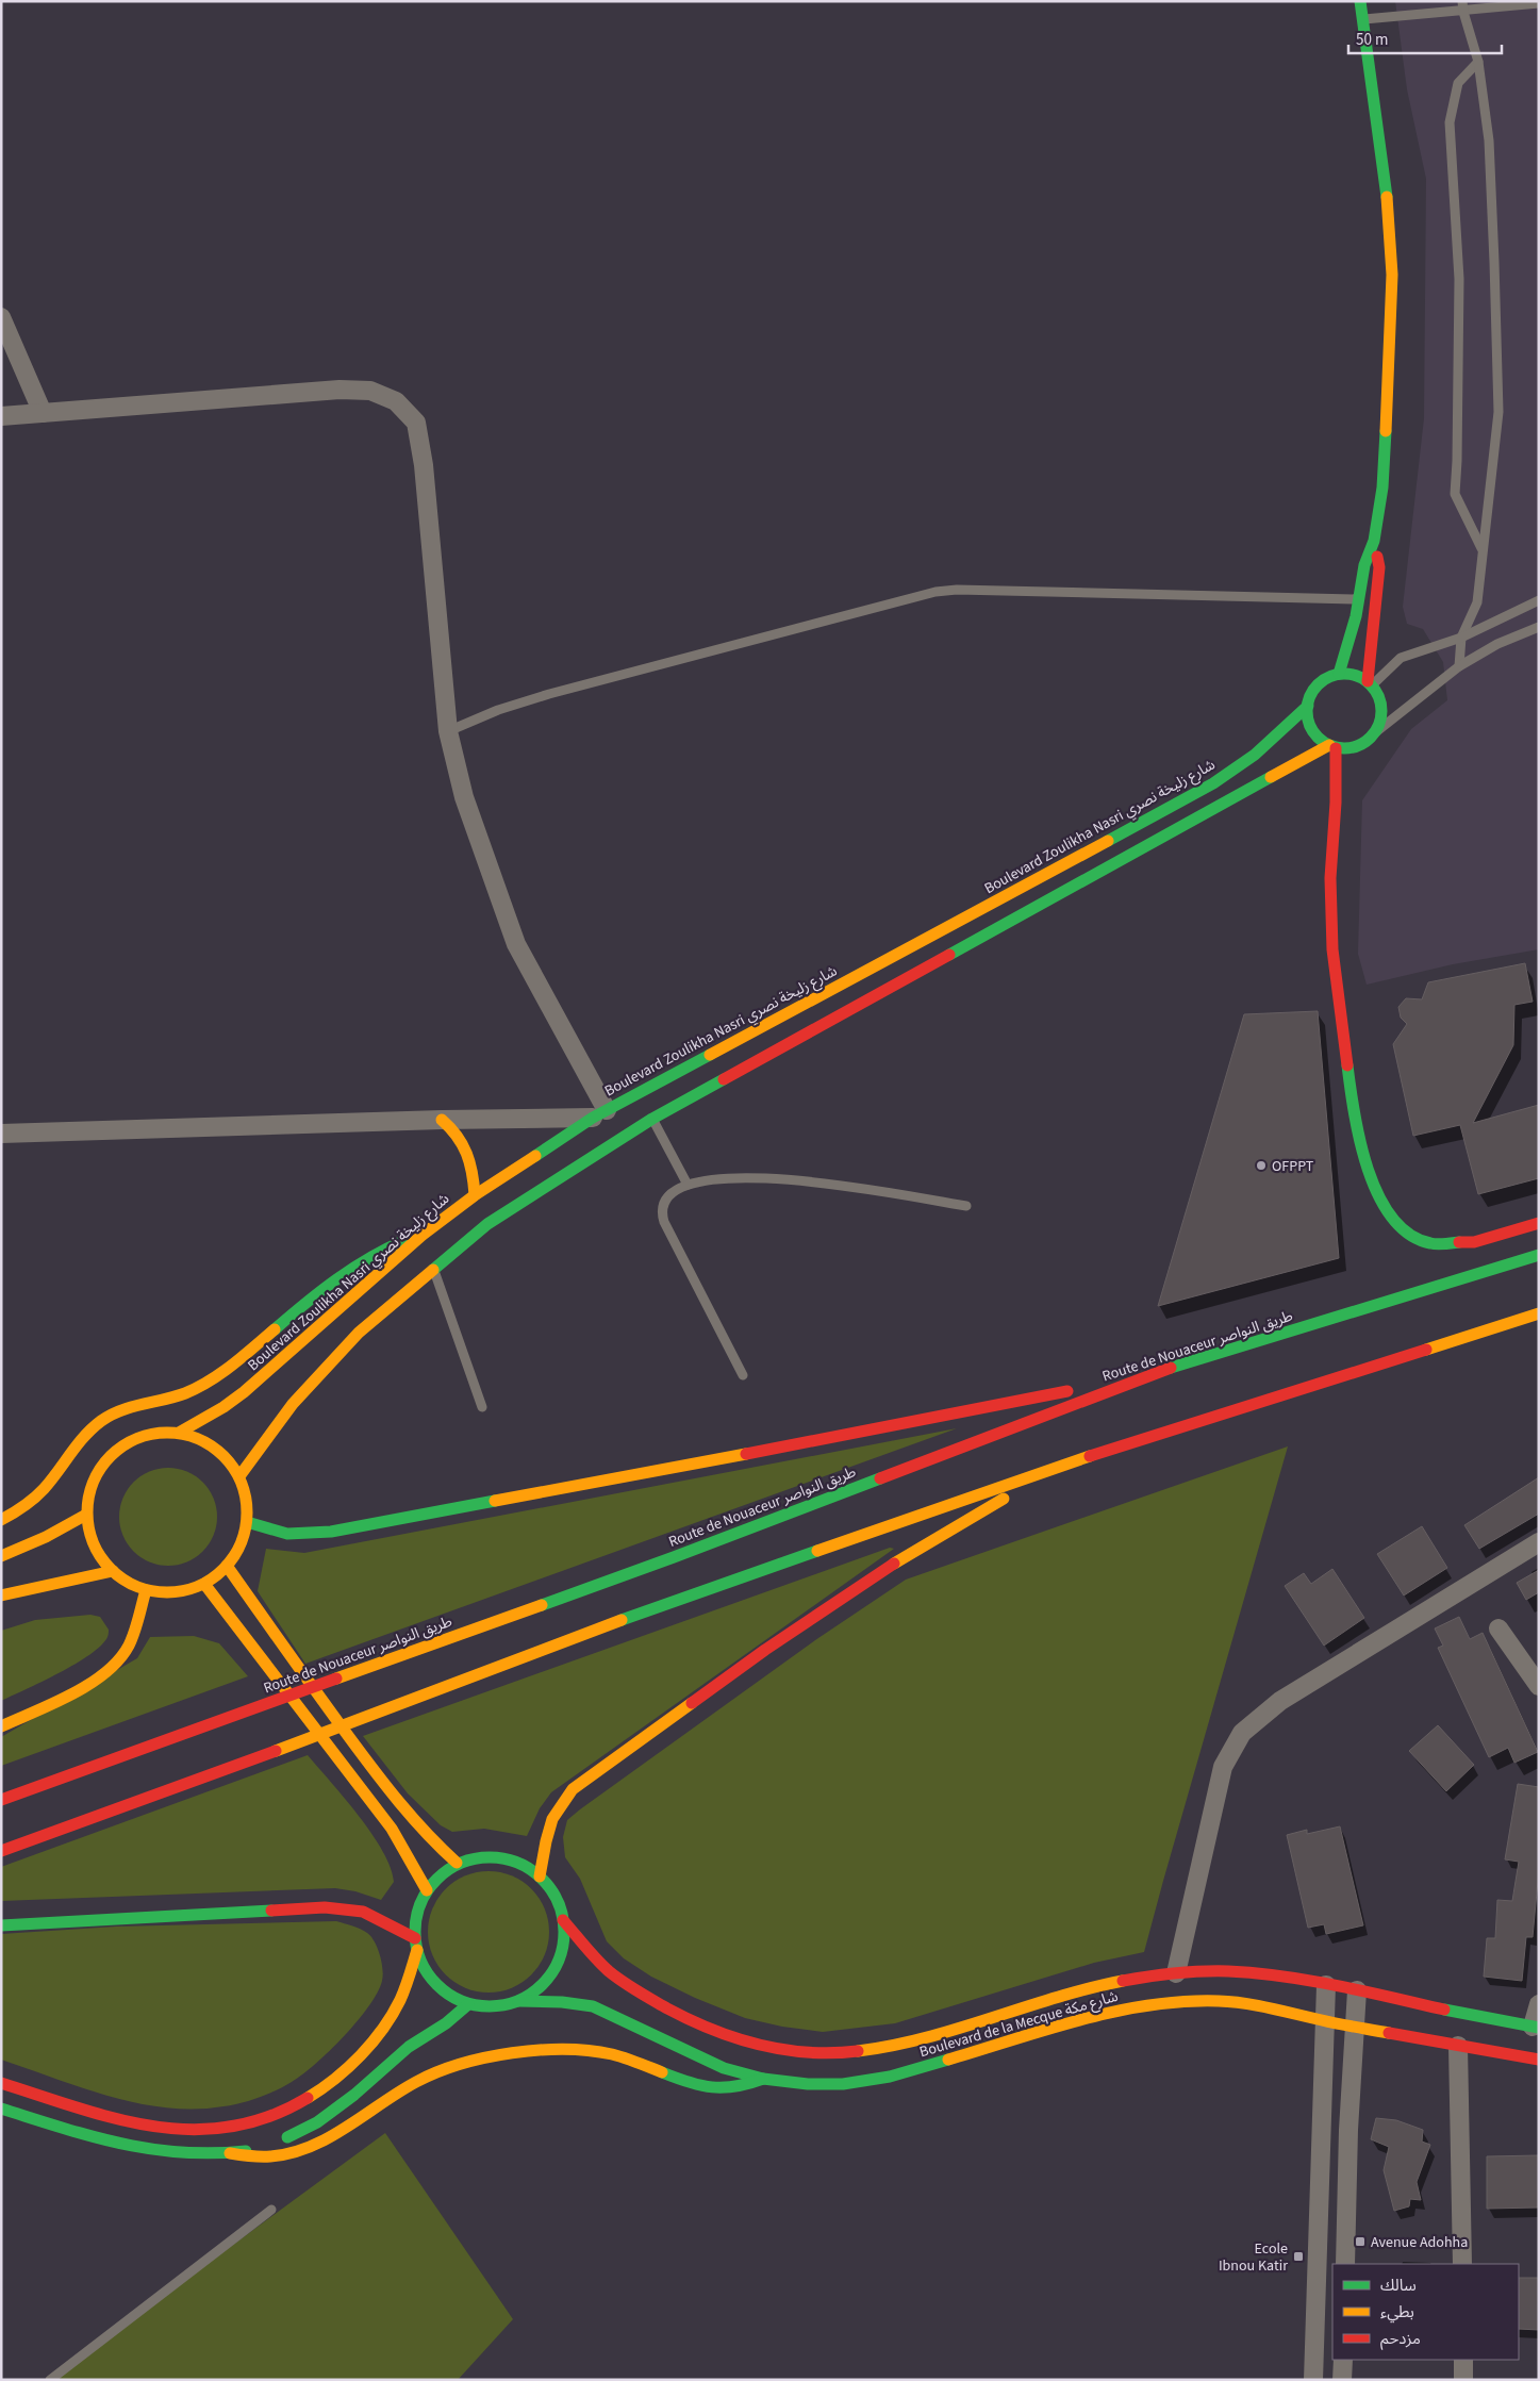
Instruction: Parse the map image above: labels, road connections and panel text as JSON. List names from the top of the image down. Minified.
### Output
{"streets":{"main road":["Boulevard Zoulikha Nasri شارع زليخة نصري","Route de Nouaceur طريق النواصر","Boulevard de la Mecque شارع مكة"]},"places":{"other":["OFPPT"],"transit":["Avenue Adohha","Ecole Ibnou Katir"]},"legend":["سالك","بطيء","مزدحم"],"scale_bar":"50 m"}
